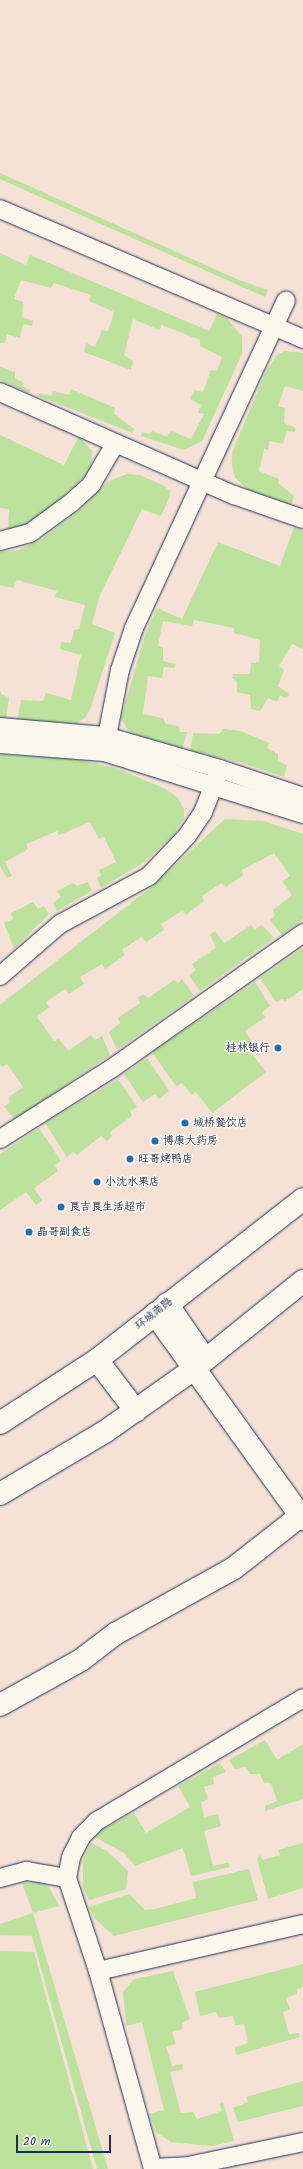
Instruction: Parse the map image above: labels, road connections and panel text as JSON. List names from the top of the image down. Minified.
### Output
{"streets":{"main road":["环城南路"]},"places":["桂林银行","城桥餐饮店","博康大药房","旺哥烤鸭店","小沈水果店","良吉良生活超市","晶哥副食店"],"scale_bar":"20 m"}
